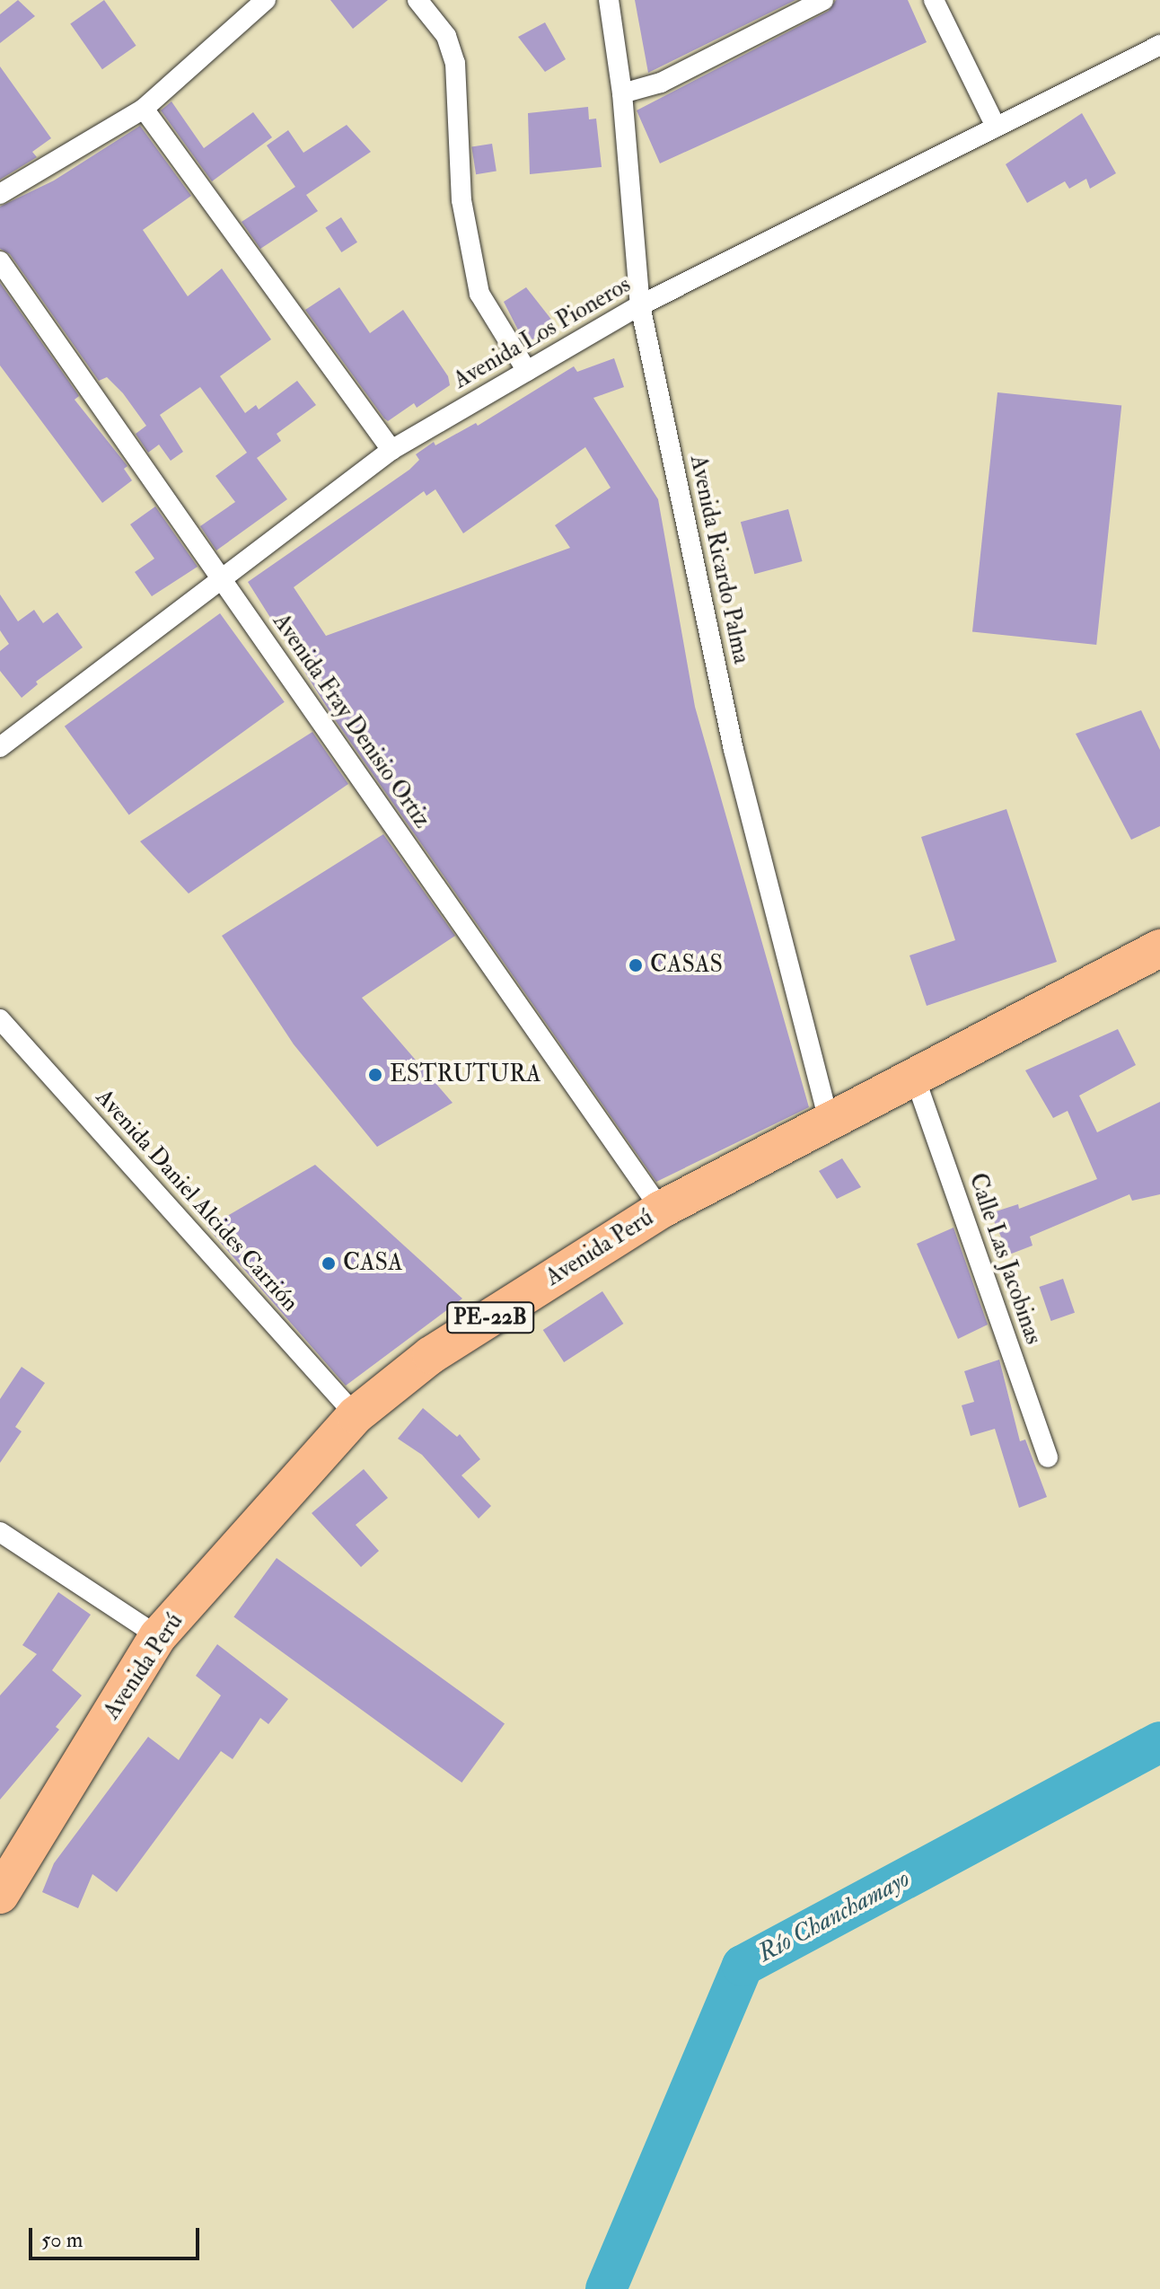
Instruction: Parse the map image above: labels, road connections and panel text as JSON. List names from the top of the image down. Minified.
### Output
{"streets":{"highway":["Avenida Perú","PE-22B"],"street":["Avenida Los Pioneros","Avenida Ricardo Palma","Avenida Fray Denisio Ortiz","Avenida Daniel Alcides Carrión","Calle Las Jacobinas"]},"crossings":[["Avenida Los Pioneros","Avenida Ricardo Palma"],["Avenida Los Pioneros","Avenida Fray Denisio Ortiz"],["Avenida Ricardo Palma","Avenida Perú"],["Avenida Fray Denisio Ortiz","Avenida Perú"],["Avenida Daniel Alcides Carrión","Avenida Perú"],["Avenida Perú","Calle Las Jacobinas"]],"water":["Río Chanchamayo"],"places":["CASAS","ESTRUTURA","CASA"],"scale_bar":"50 m"}
